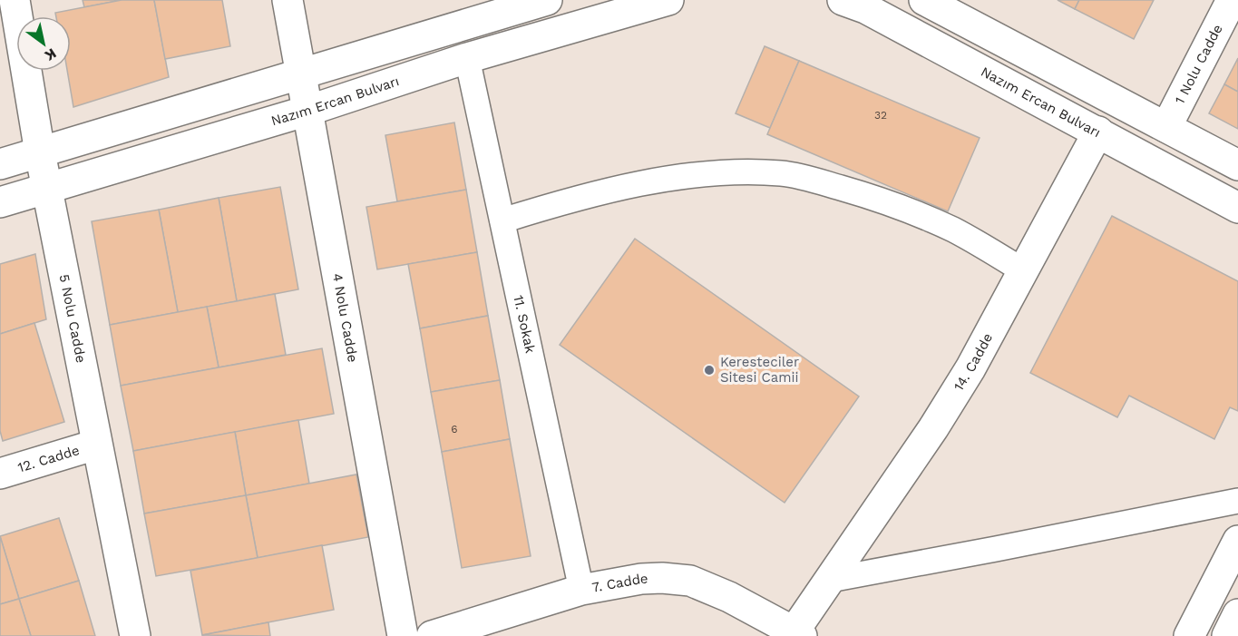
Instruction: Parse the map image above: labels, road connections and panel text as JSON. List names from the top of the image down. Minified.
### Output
{"streets":{"street":["1 Nolu Cadde","Nazım Ercan Bulvarı","5 Nolu Cadde","4 Nolu Cadde","11. Sokak","14. Cadde","12. Cadde","7. Cadde"]},"crossings":[["Nazım Ercan Bulvarı","5 Nolu Cadde"],["Nazım Ercan Bulvarı","4 Nolu Cadde"],["Nazım Ercan Bulvarı","11. Sokak"],["Nazım Ercan Bulvarı","14. Cadde"],["5 Nolu Cadde","12. Cadde"],["11. Sokak","7. Cadde"],["14. Cadde","7. Cadde"]],"places":["Keresteciler Sitesi Camii"],"house_numbers":["32","6"],"north":"bottom right"}
